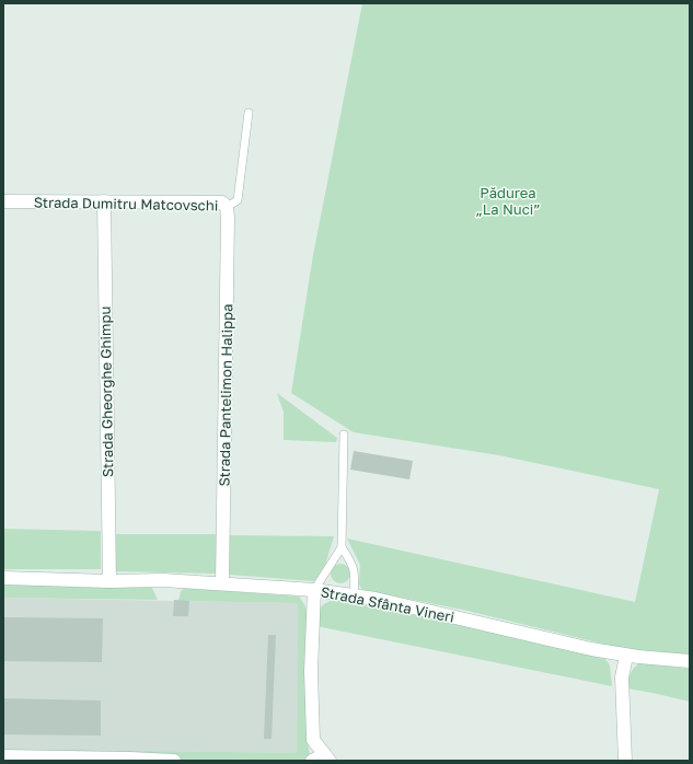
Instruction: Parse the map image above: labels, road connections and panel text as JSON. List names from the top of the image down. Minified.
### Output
{"streets":{"street":["Strada Dumitru Matcovschi","Strada Gheorghe Ghimpu","Strada Pantelimon Halippa","Strada Sfânta Vineri"]},"crossings":[["Strada Dumitru Matcovschi","Strada Gheorghe Ghimpu"],["Strada Dumitru Matcovschi","Strada Pantelimon Halippa"],["Strada Gheorghe Ghimpu","Strada Sfânta Vineri"],["Strada Pantelimon Halippa","Strada Sfânta Vineri"]],"parks":["Pădurea „La Nuci”"]}
